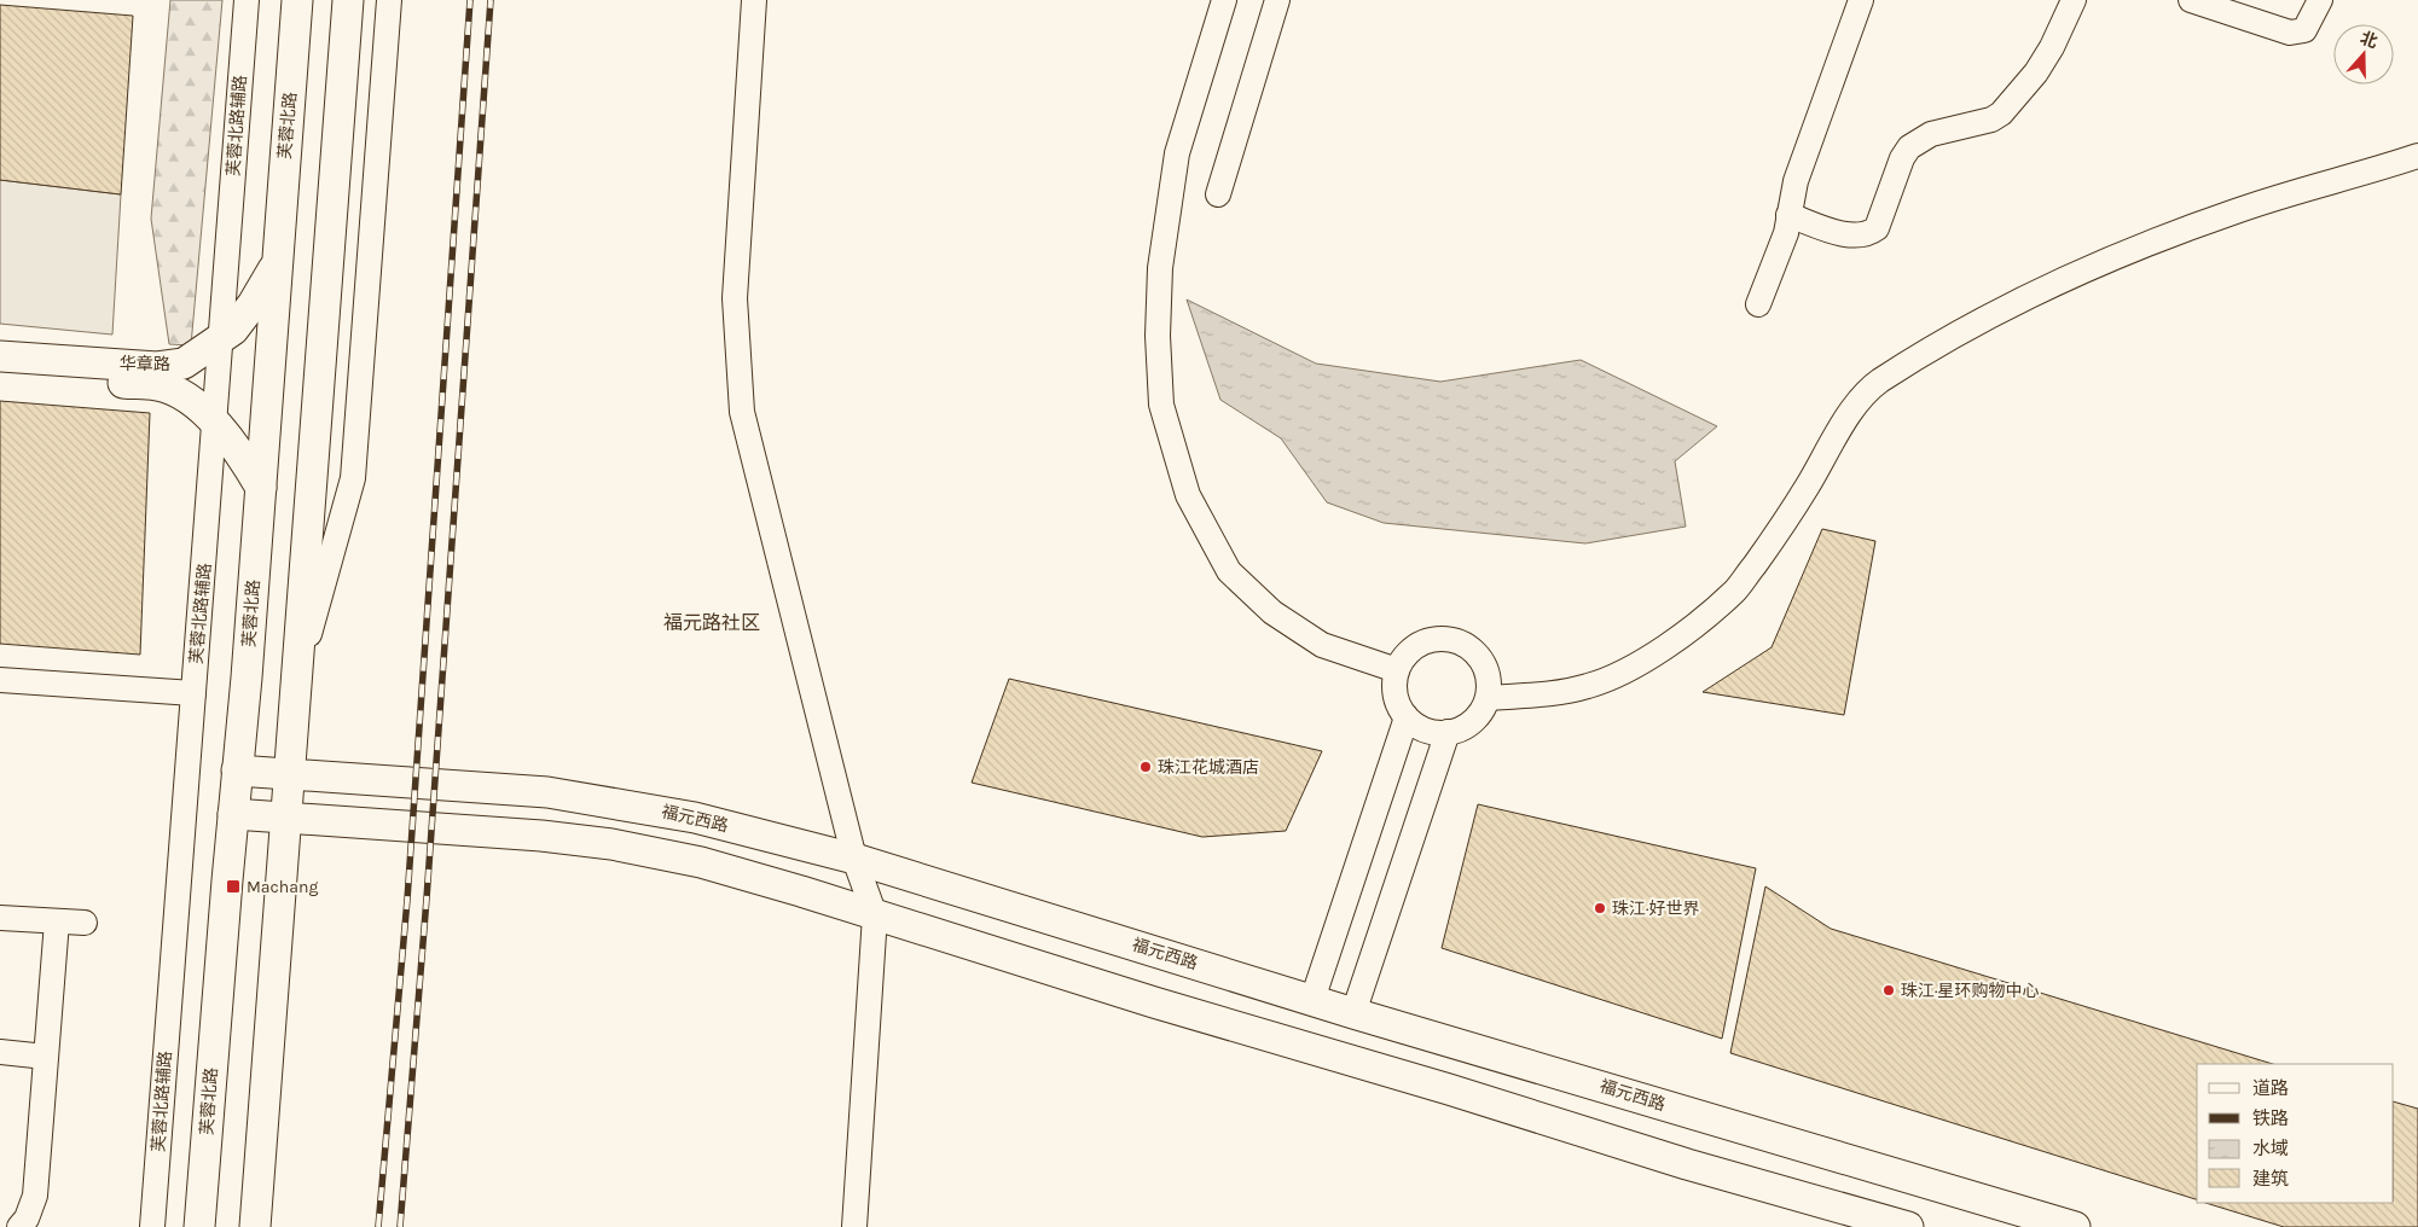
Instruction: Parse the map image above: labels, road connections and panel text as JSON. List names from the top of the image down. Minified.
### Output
{"streets":{"main road":["芙蓉北路","华章路","福元西路"],"street":["芙蓉北路辅路"]},"crossings":[["芙蓉北路辅路","华章路"],["芙蓉北路","华章路"],["芙蓉北路","福元西路"]],"districts":["福元路社区"],"places":{"other":["珠江花城酒店","珠江·好世界","珠江·星环购物中心"],"transit":["Machang"]},"legend":["道路","铁路","水域","建筑"],"north":"top"}
